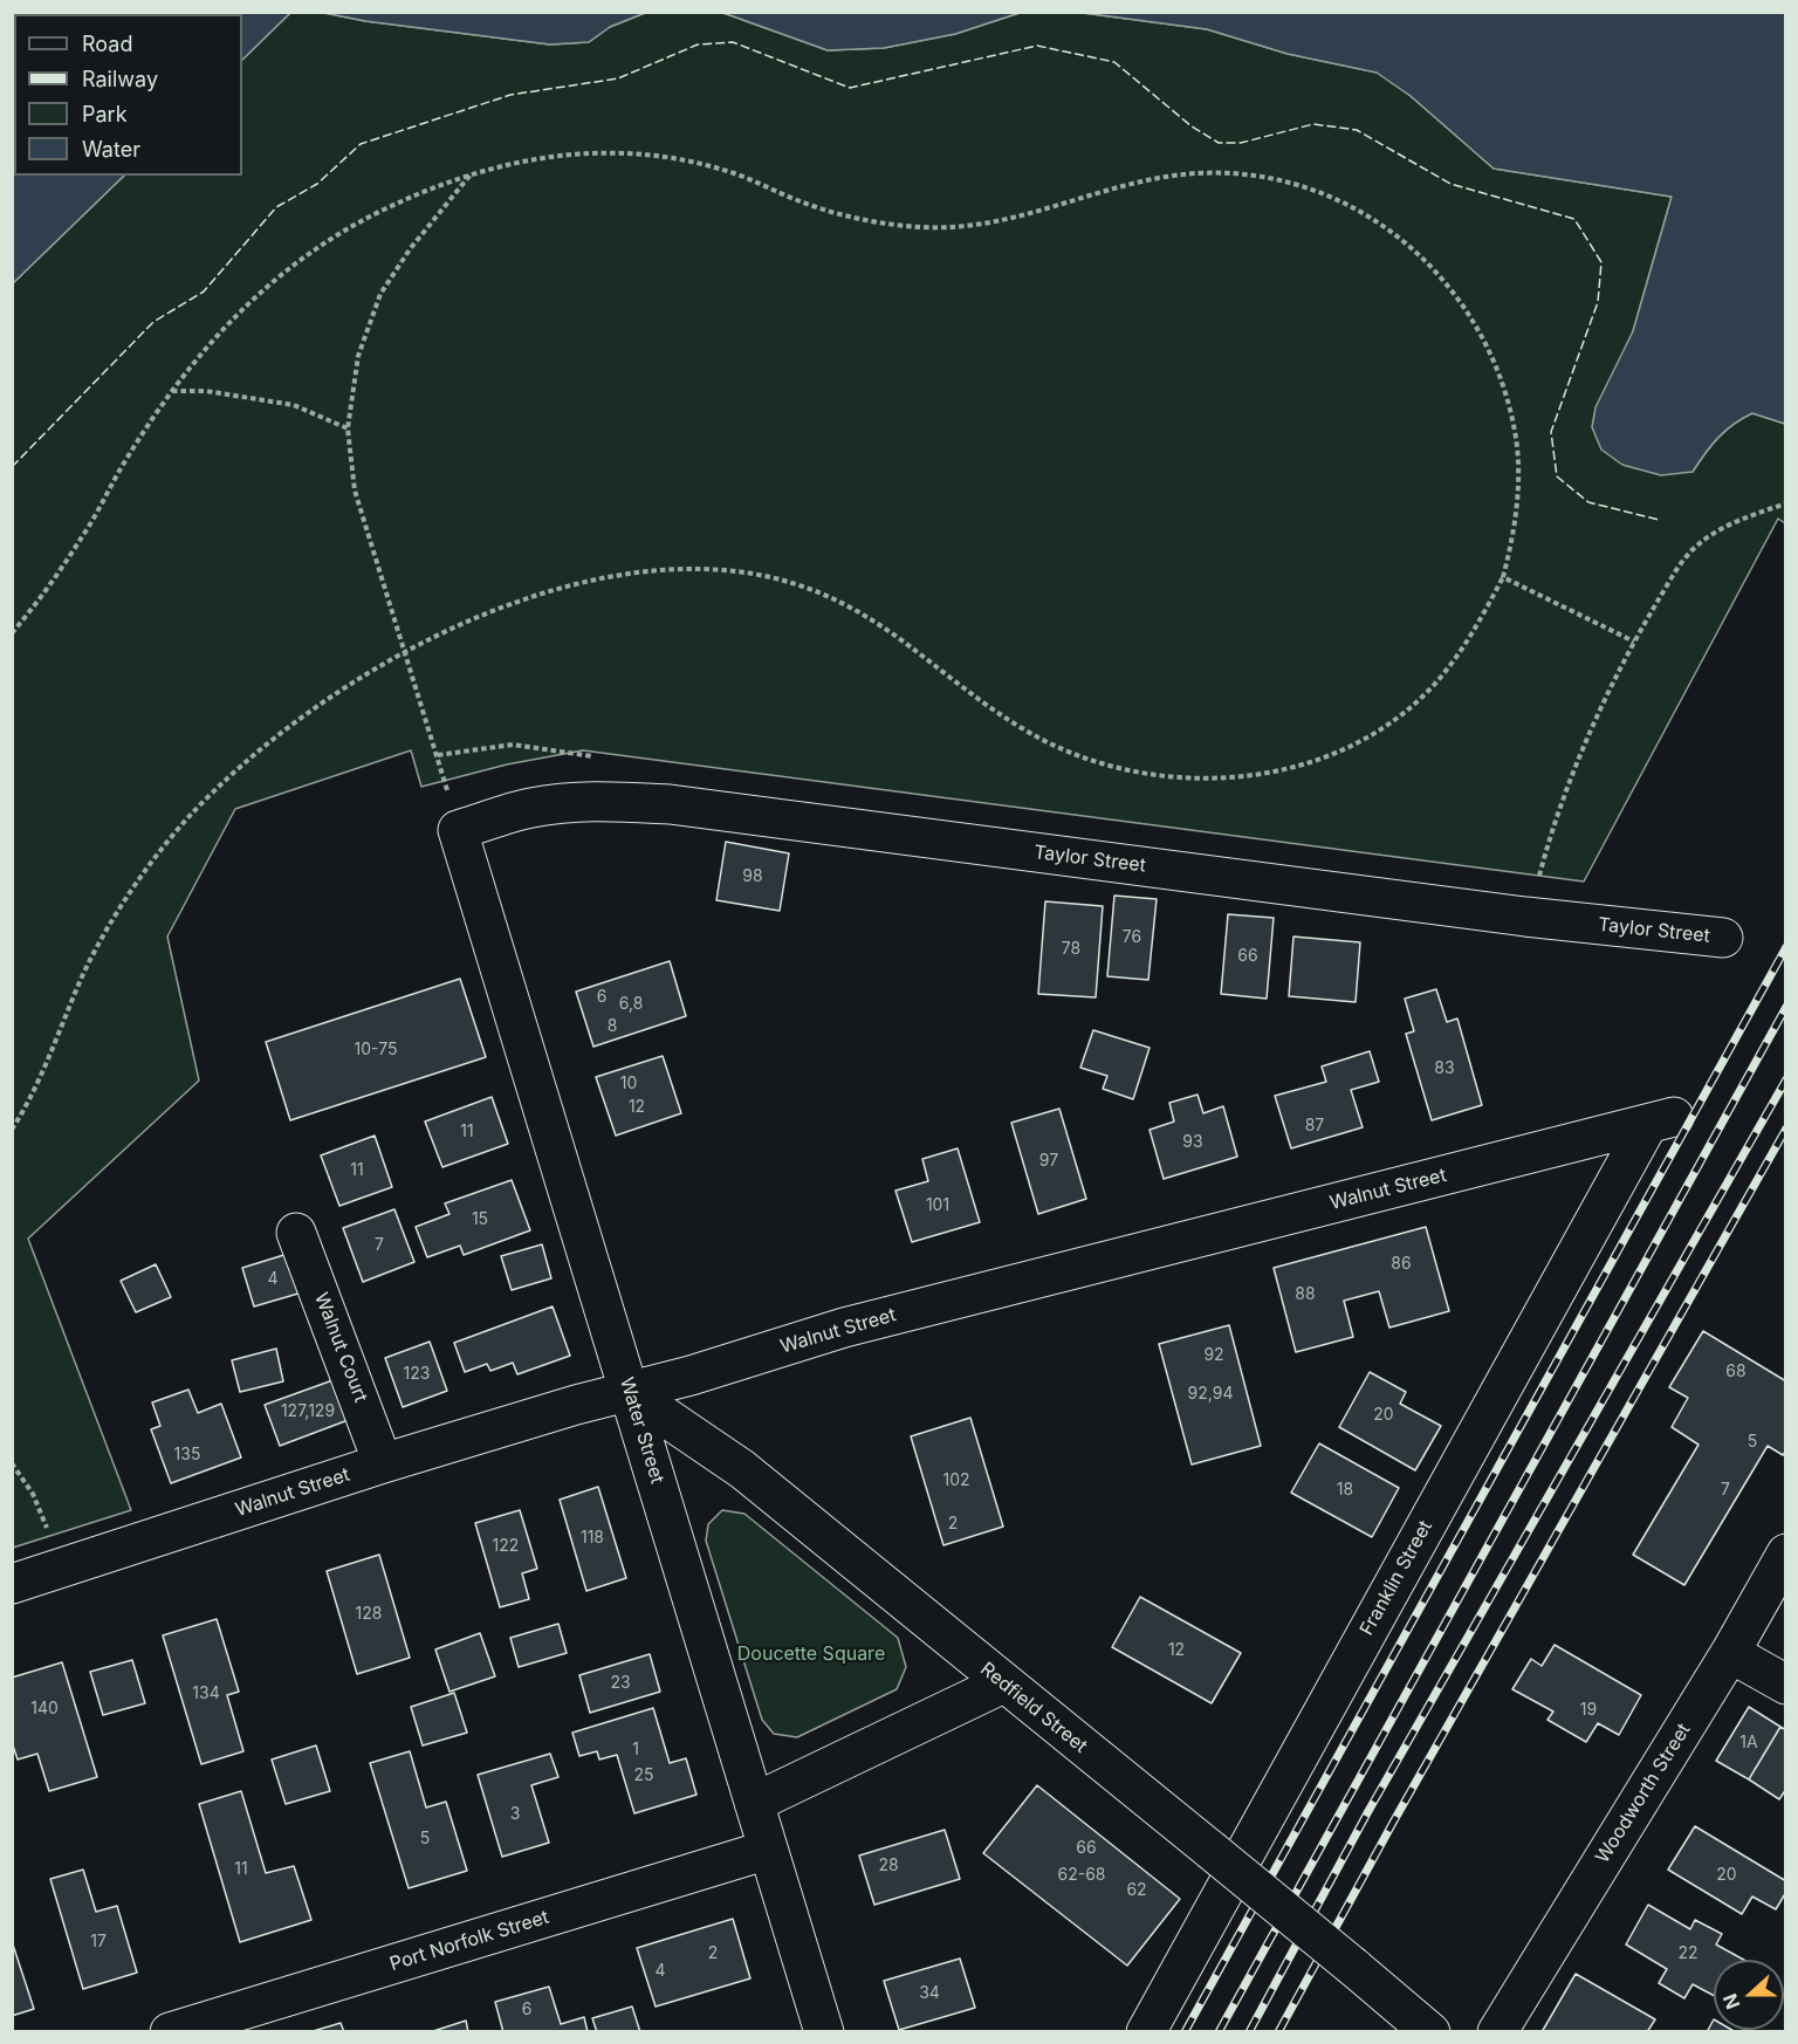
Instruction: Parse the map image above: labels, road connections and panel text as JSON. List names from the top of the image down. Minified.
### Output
{"streets":{"street":["Taylor Street","Walnut Street","Walnut Court","Water Street","Franklin Street","Redfield Street","Woodworth Street","Port Norfolk Street"]},"crossings":[["Taylor Street","Water Street"],["Walnut Street","Walnut Court"],["Walnut Street","Water Street"],["Walnut Street","Franklin Street"],["Walnut Street","Redfield Street"],["Water Street","Redfield Street"],["Water Street","Port Norfolk Street"]],"parks":["Doucette Square"],"house_numbers":["98","76","78","66","6","6,8","8","10-75","83","10","12","87","11","93","97","11","101","15","7","86","4","88","92","68","123","92,94","127,129","20","5","135","102","18","7","2","118","122","128","12","23","134","140","19","1A","1","25","3","5","66","28","11","62-68","20","62","17","2","22","4","34","6"],"legend":["Road","Railway","Park","Water"],"north":"left"}
